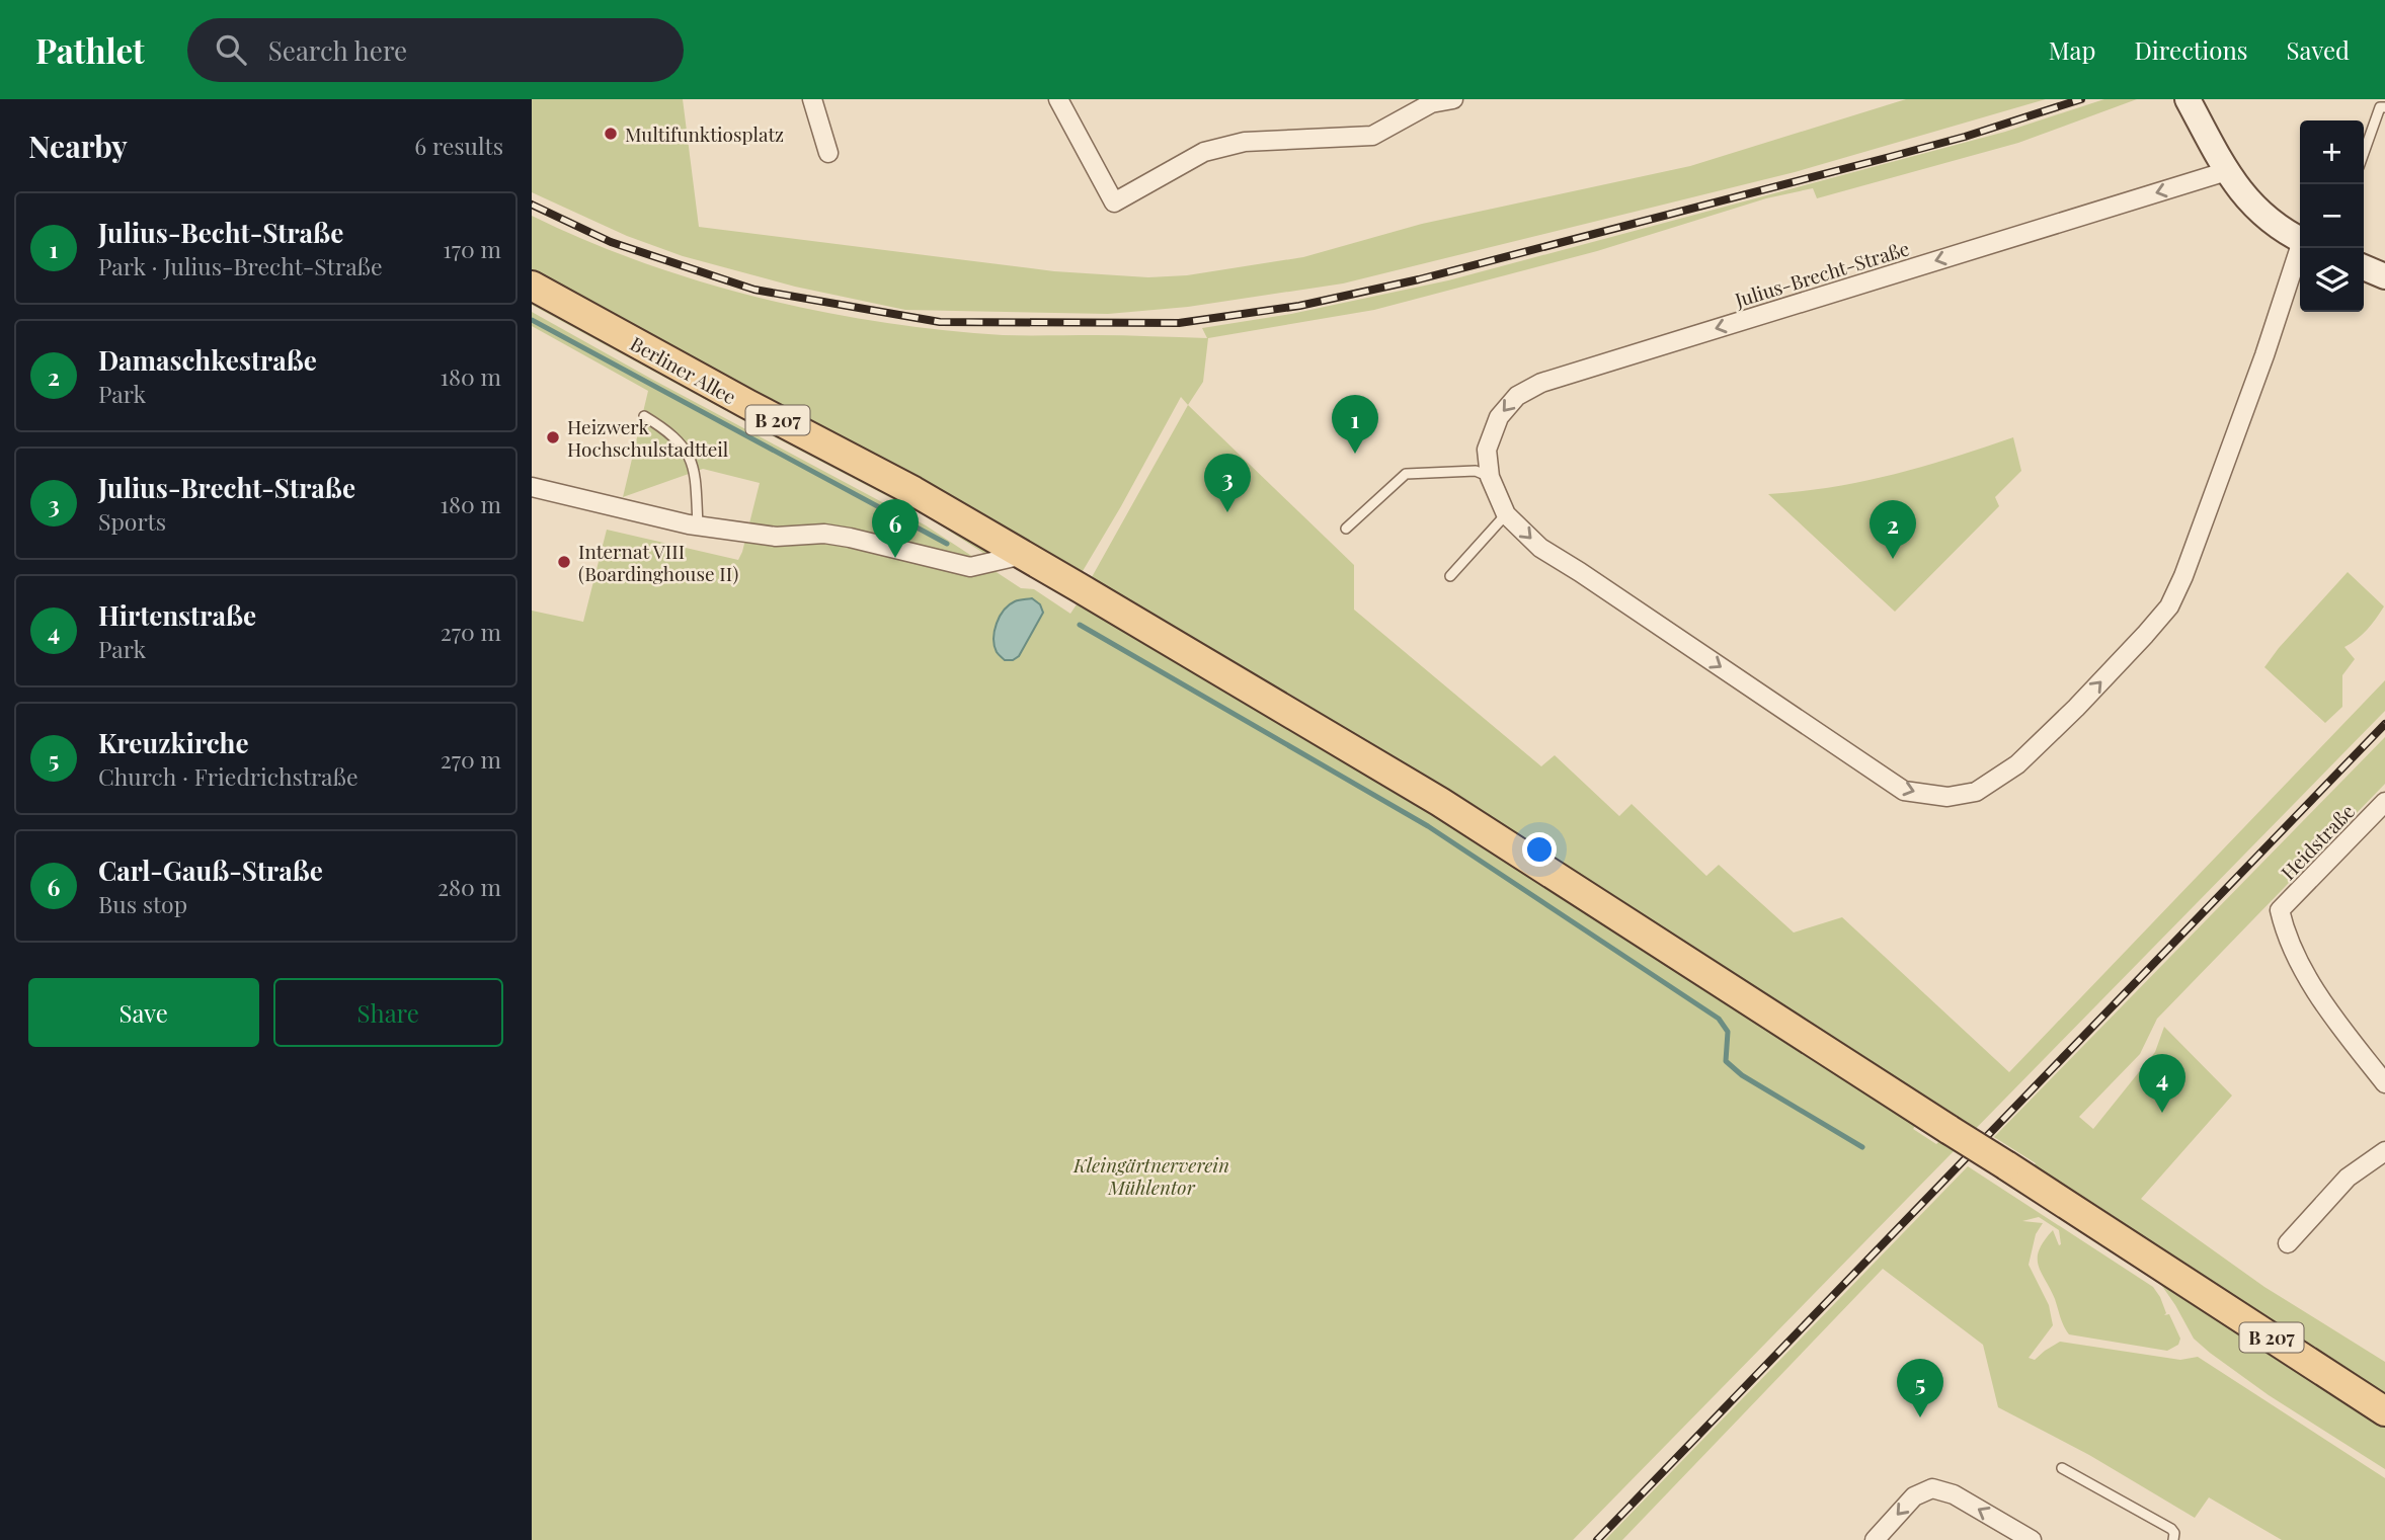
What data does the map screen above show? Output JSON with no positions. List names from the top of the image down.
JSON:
{
  "streets": {
    "main road": ["Berliner Allee", "B 207"],
    "street": ["Julius-Brecht-Straße", "Heidstraße"]
  },
  "crossings": [
    ["Berliner Allee", "B 207"]
  ],
  "one_way": ["Julius-Brecht-Straße"],
  "parks": ["Kleingärtnerverein Mühlentor"],
  "places": ["Multifunktiosplatz", "Heizwerk Hochschulstadtteil", "Internat VIII (Boardinghouse II)"],
  "page": {
    "header": "Pathlet",
    "search": "Search here",
    "nav": ["Map", "Directions", "Saved"],
    "heading": ["Nearby", "6 results"],
    "map_buttons": ["+", "−"],
    "list": [
      {
        "mark": "1",
        "name": "Julius-Becht-Straße",
        "note": "Park · Julius-Brecht-Straße",
        "value": "170 m"
      },
      {
        "mark": "2",
        "name": "Damaschkestraße",
        "note": "Park",
        "value": "180 m"
      },
      {
        "mark": "3",
        "name": "Julius-Brecht-Straße",
        "note": "Sports",
        "value": "180 m"
      },
      {
        "mark": "4",
        "name": "Hirtenstraße",
        "note": "Park",
        "value": "270 m"
      },
      {
        "mark": "5",
        "name": "Kreuzkirche",
        "note": "Church · Friedrichstraße",
        "value": "270 m"
      },
      {
        "mark": "6",
        "name": "Carl-Gauß-Straße",
        "note": "Bus stop",
        "value": "280 m"
      }
    ],
    "pins": [
      "1",
      "3",
      "6",
      "2",
      "4",
      "5"
    ],
    "buttons": ["Save", "Share"]
  }
}
